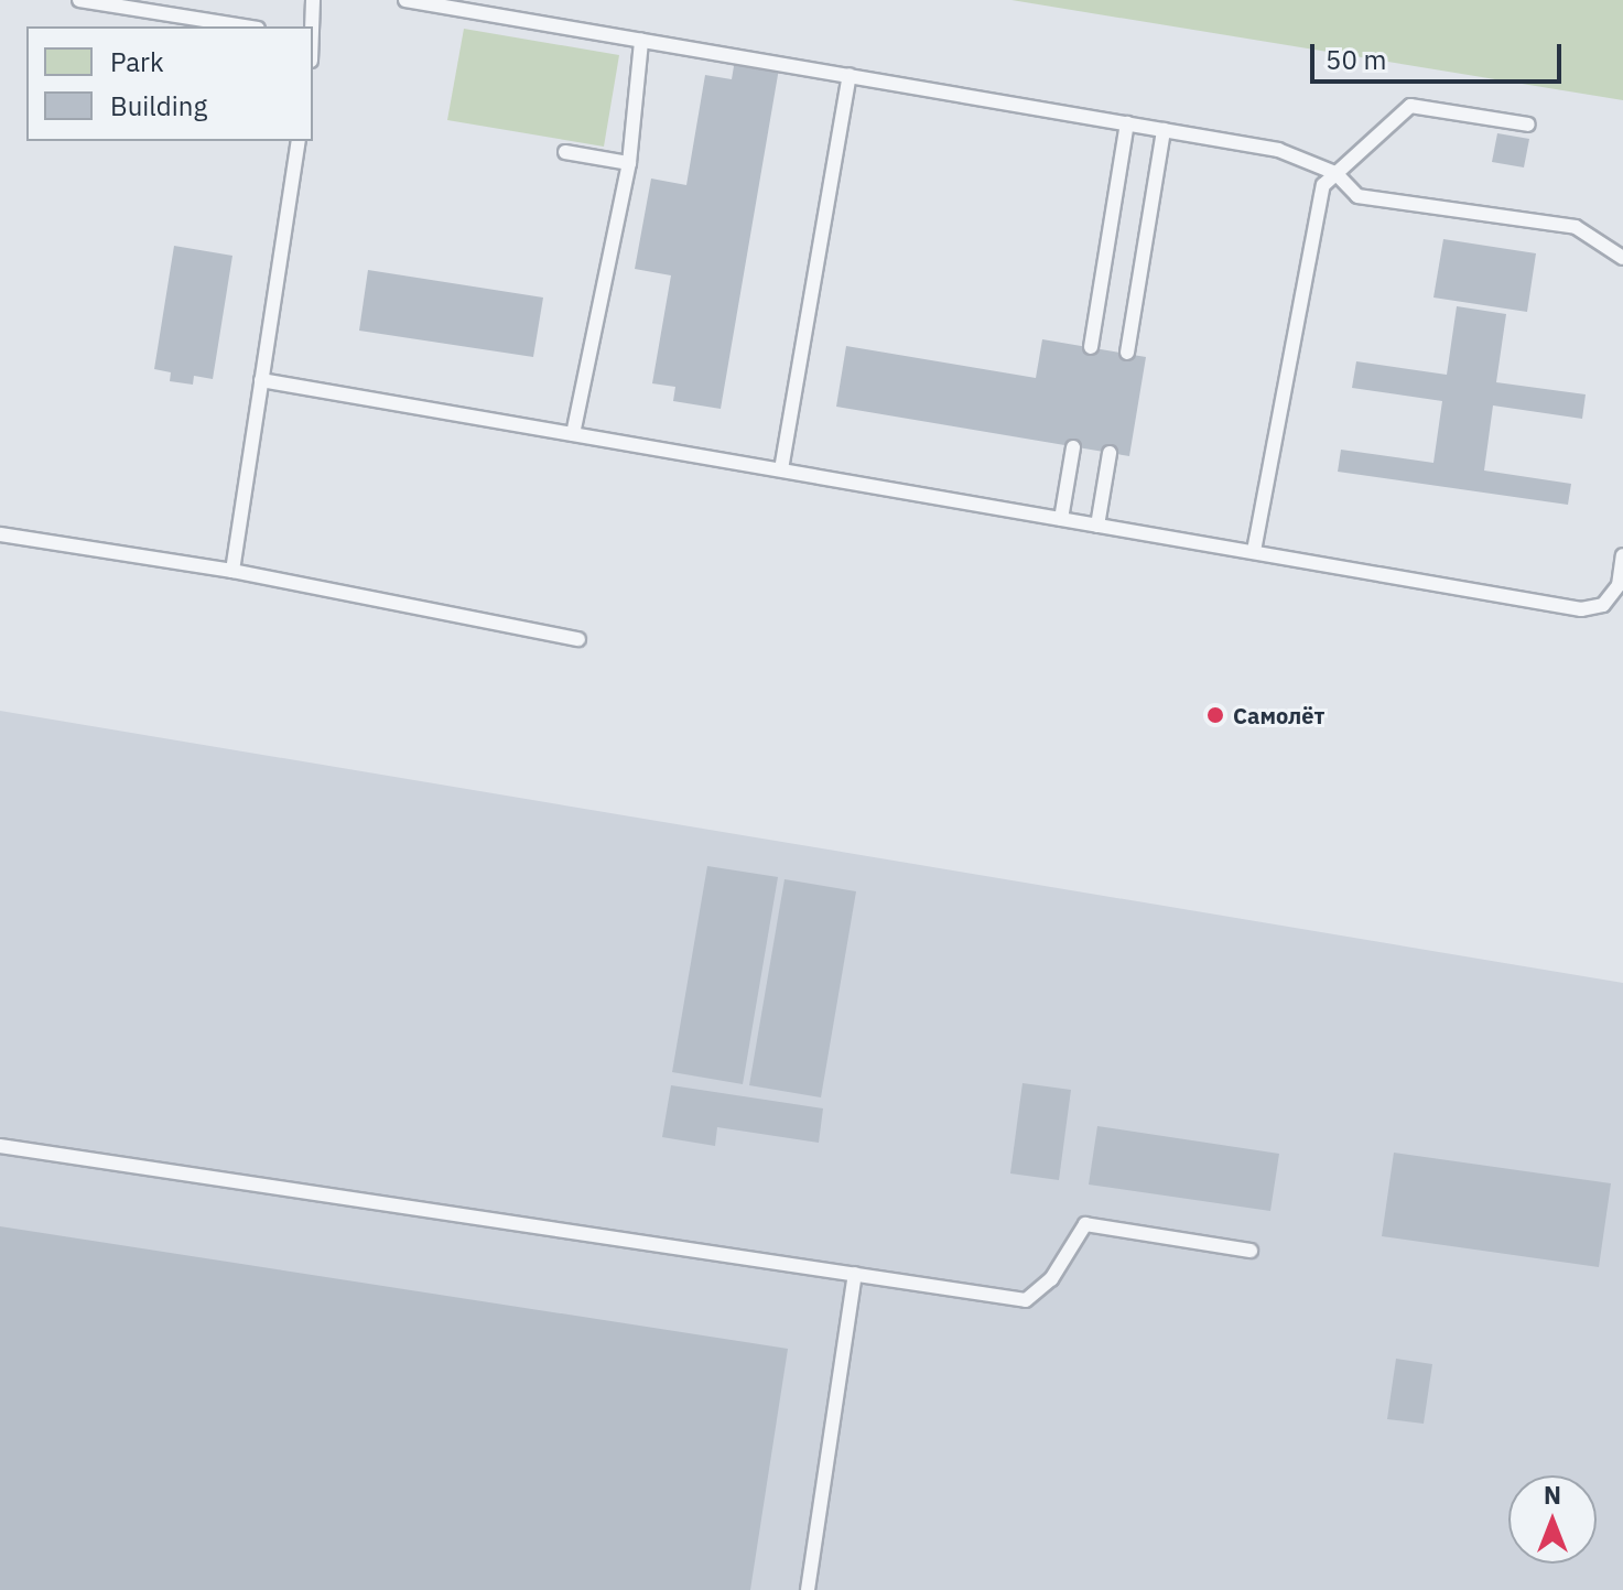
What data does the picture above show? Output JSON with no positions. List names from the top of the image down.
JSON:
{
  "places": ["Самолёт"],
  "legend": ["Park", "Building"],
  "scale_bar": "50 m",
  "north": "top"
}
